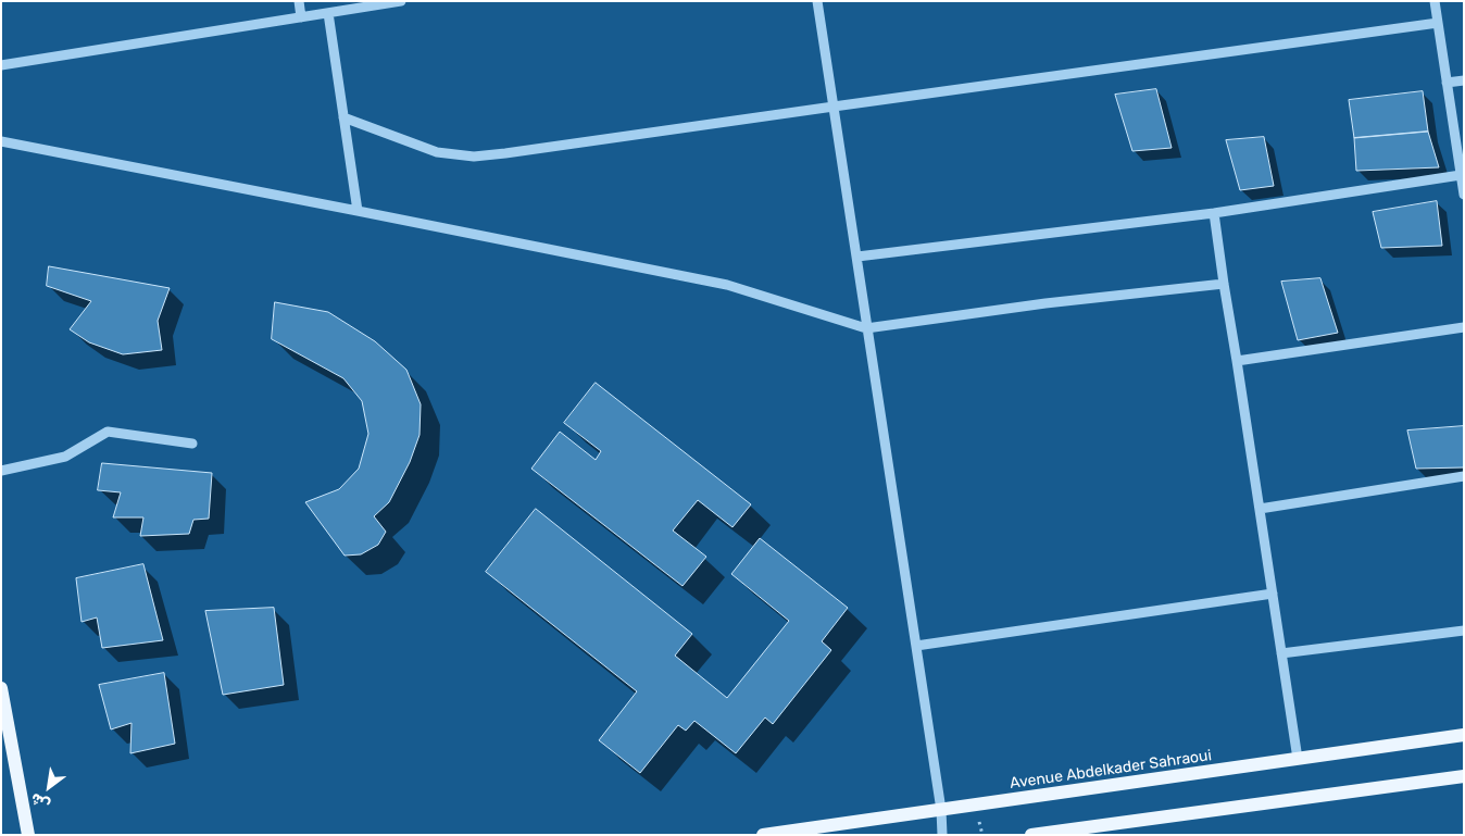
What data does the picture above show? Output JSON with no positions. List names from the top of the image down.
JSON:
{
  "streets": {
    "main road": ["Avenue Abdelkader Sahraoui"]
  },
  "north": "bottom left"
}
